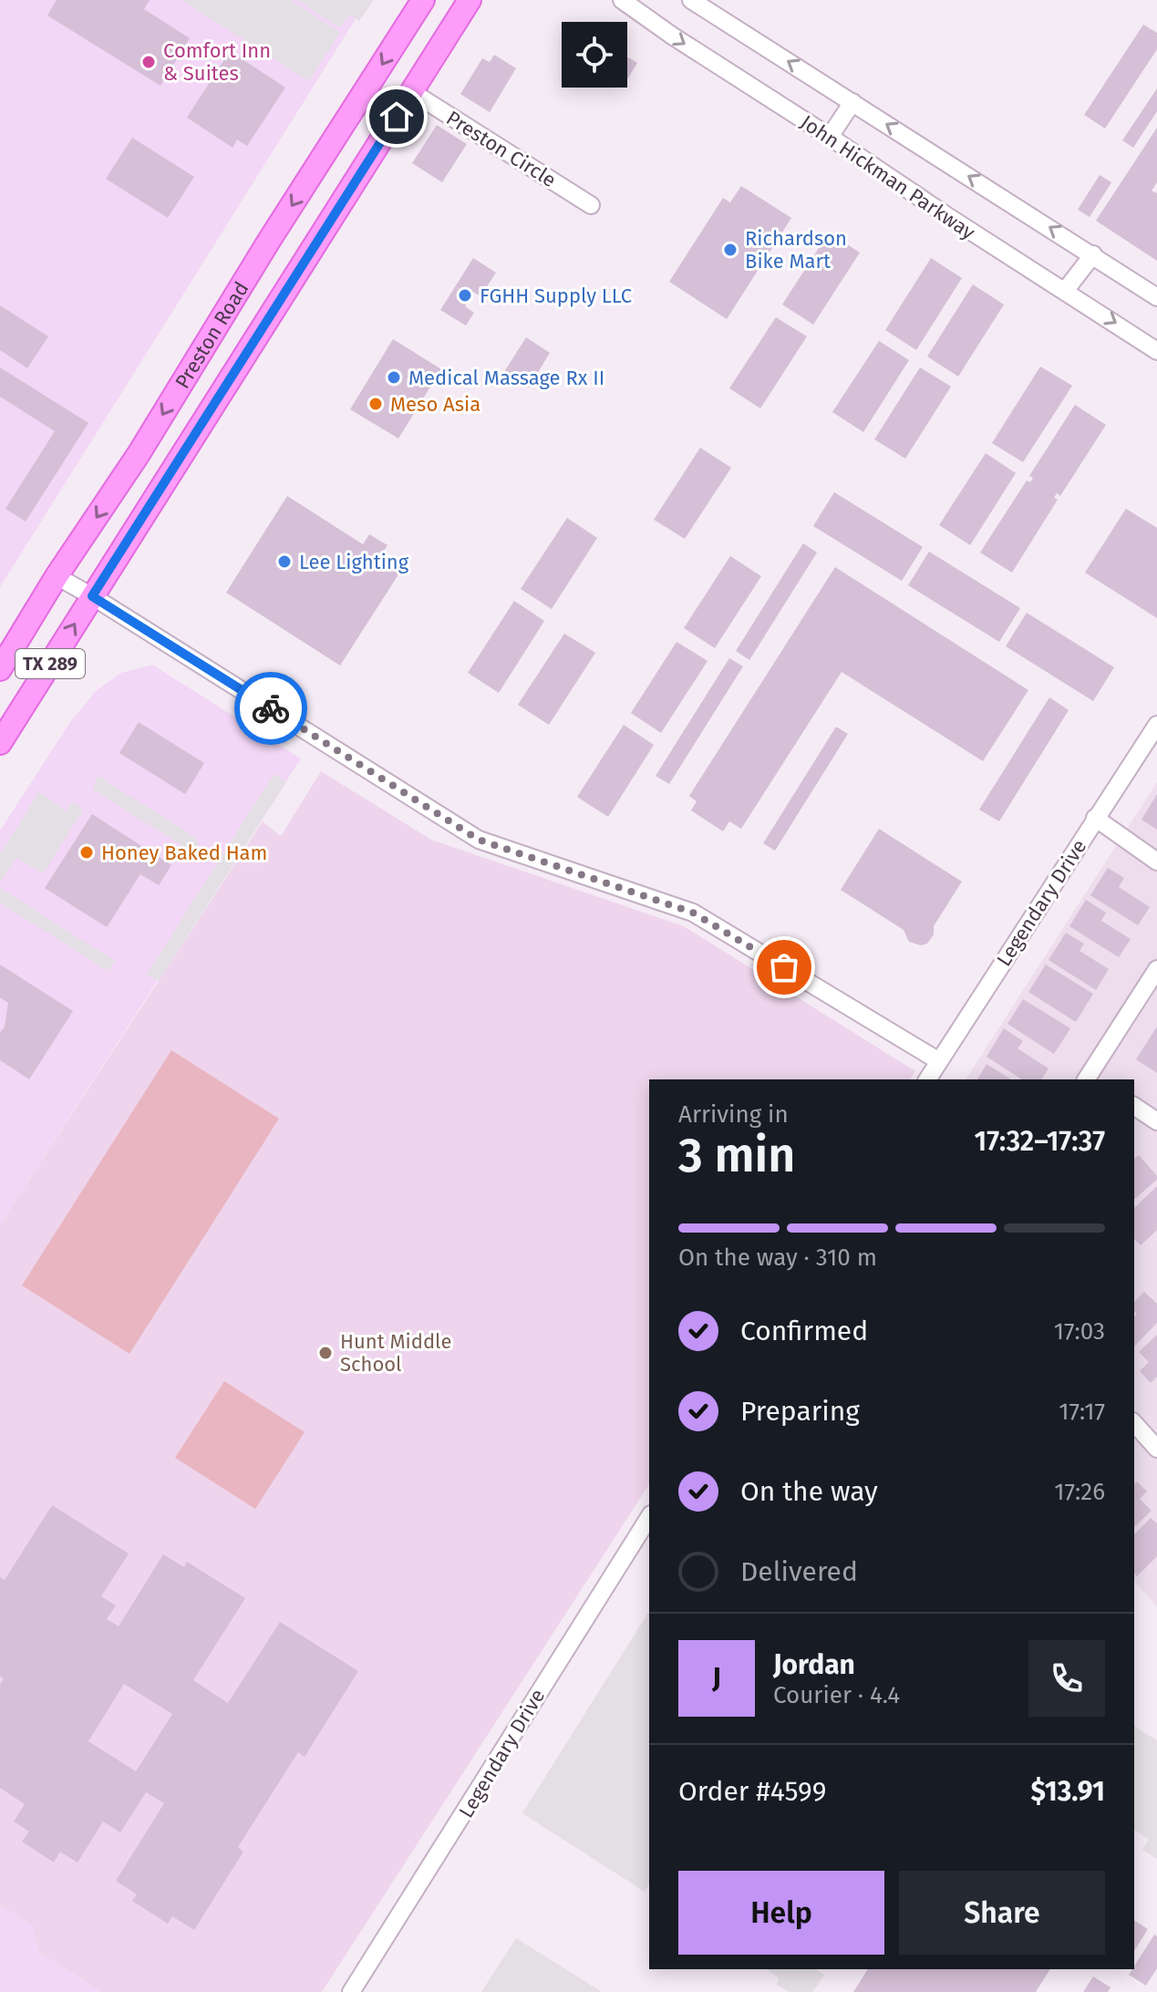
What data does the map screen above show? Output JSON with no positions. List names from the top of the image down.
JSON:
{
  "streets": {
    "main road": ["Preston Road", "TX 289"],
    "street": ["Preston Circle", "John Hickman Parkway", "Legendary Drive"]
  },
  "crossings": [
    ["Preston Circle", "Preston Road"]
  ],
  "places": [
    "Comfort Inn & Suites",
    "Richardson Bike Mart",
    "FGHH Supply LLC",
    "Medical Massage Rx II",
    "Meso Asia",
    "Lee Lighting",
    "Honey Baked Ham",
    "Hunt Middle School"
  ],
  "page": {
    "heading": ["3 min", "Arriving in", "17:32–17:37"],
    "panel": [
      "Jordan",
      "Courier · 4.4",
      "Order #4599",
      "$13.91"
    ],
    "bar": "On the way · 310 m",
    "list": [
      ["Confirmed", "17:03"],
      ["Preparing", "17:17"],
      ["On the way", "17:26"],
      "Delivered"
    ],
    "round": "J",
    "buttons": ["Help", "Share"]
  }
}
